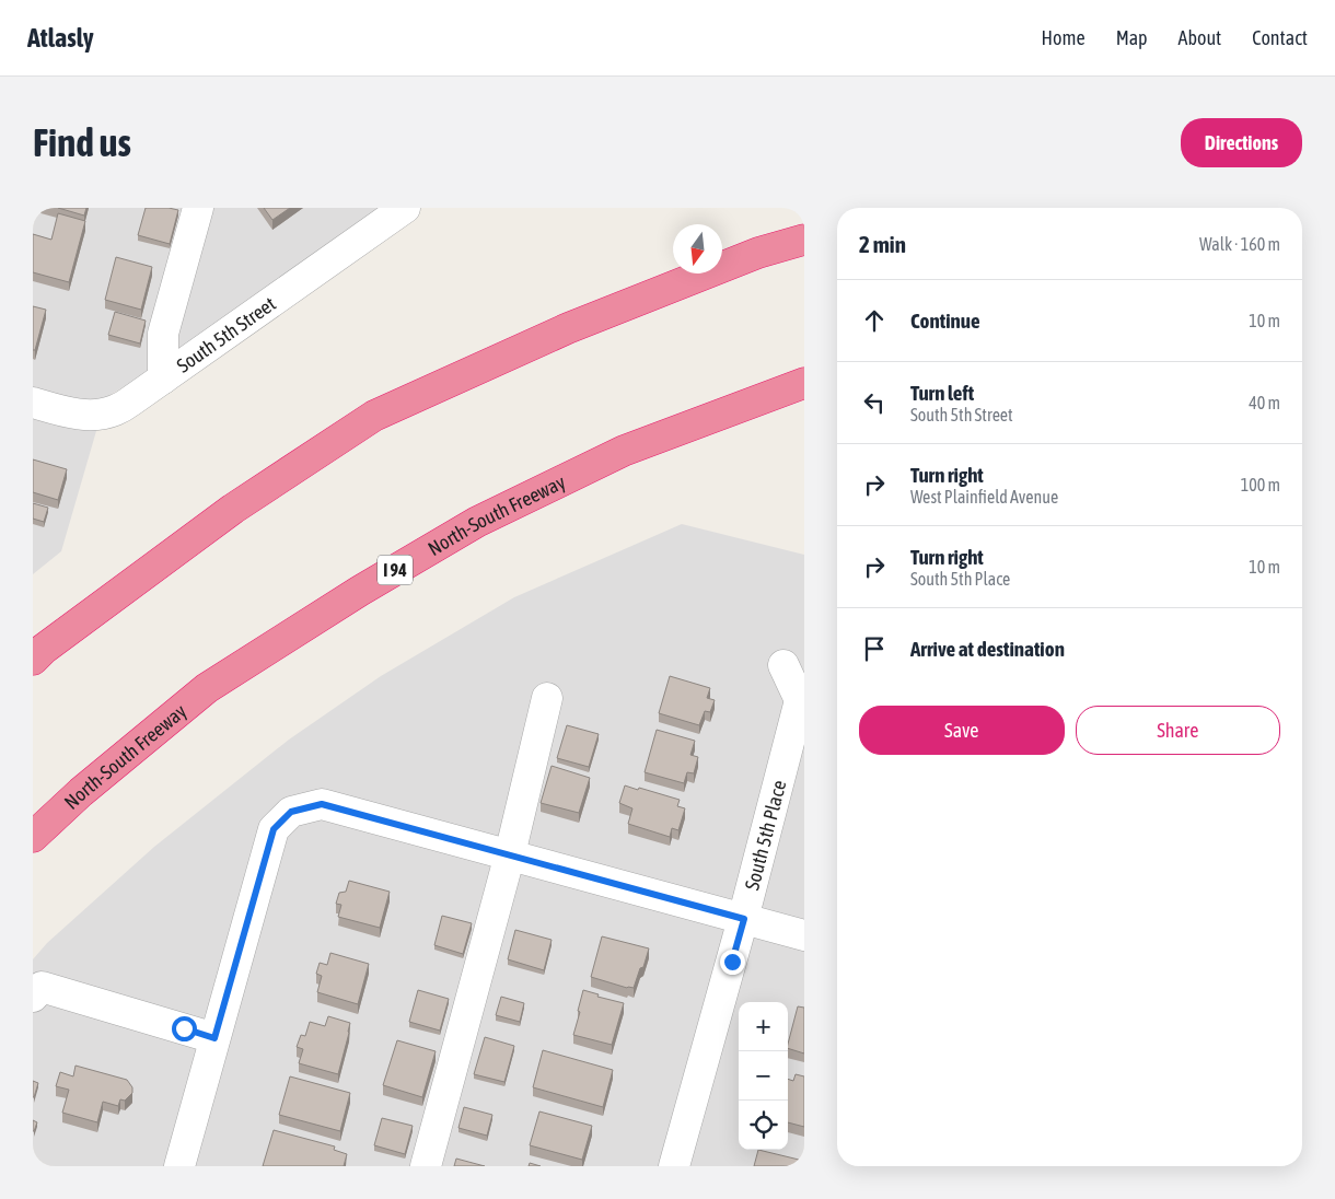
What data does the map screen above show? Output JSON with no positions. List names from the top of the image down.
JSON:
{
  "streets": {
    "highway": ["North-South Freeway", "I 94"],
    "street": ["South 5th Street", "South 5th Place"]
  },
  "north": "bottom",
  "page": {
    "header": "Atlasly",
    "nav": [
      "Home",
      "Map",
      "About",
      "Contact"
    ],
    "buttons": [
      "Directions",
      ["Save", "Share"]
    ],
    "title": "Find us",
    "heading": ["2 min", "Walk · 160 m"],
    "list": [
      ["Continue", "10 m"],
      ["Turn left", "South 5th Street", "40 m"],
      ["Turn right", "West Plainfield Avenue", "100 m"],
      ["Turn right", "South 5th Place", "10 m"],
      "Arrive at destination"
    ],
    "map_buttons": ["+", "−"]
  }
}
